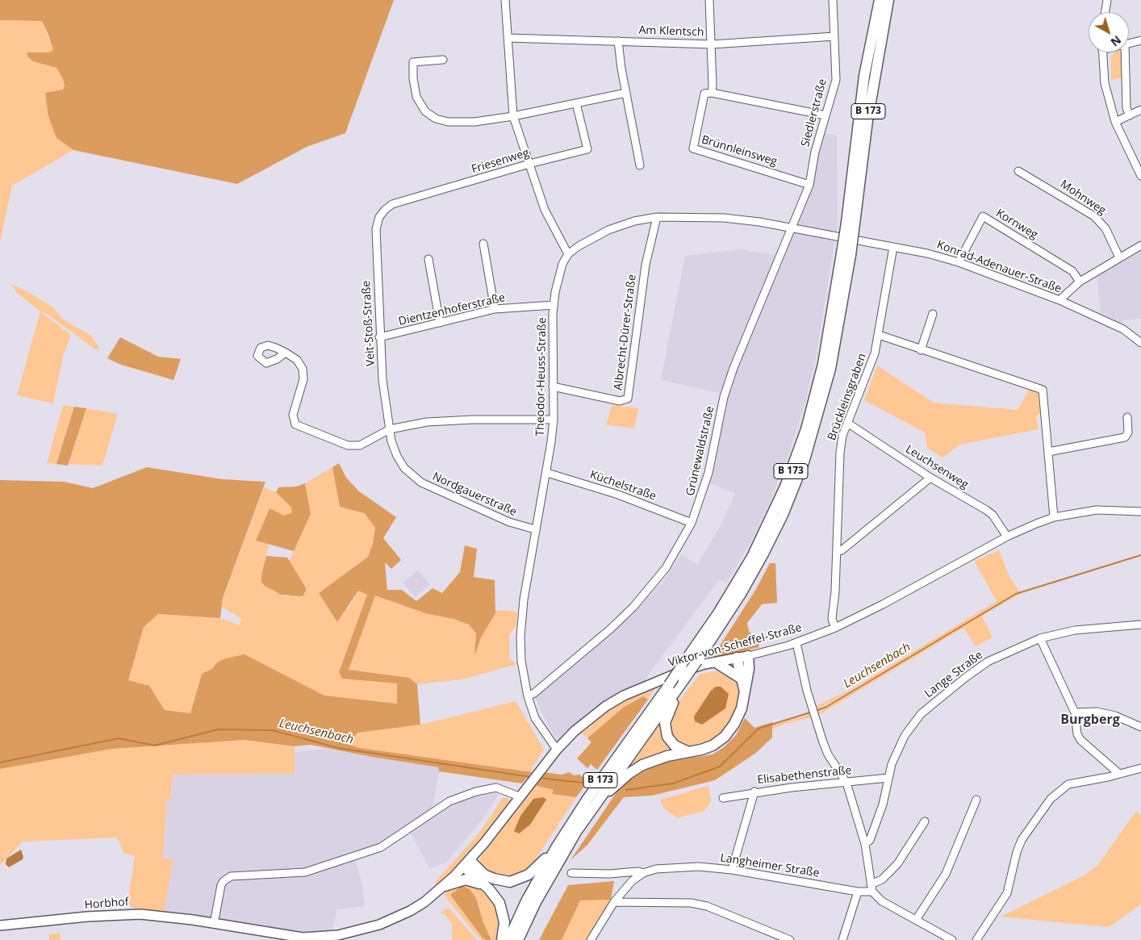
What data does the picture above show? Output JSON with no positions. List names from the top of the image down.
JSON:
{
  "streets": {
    "highway": ["B 173"],
    "main road": ["Viktor-von-Scheffel-Straße", "Horbhof"],
    "street": [
      "Am Klentsch",
      "Siedlerstraße",
      "Brünnleinsweg",
      "Friesenweg",
      "Mohnweg",
      "Kornweg",
      "Konrad-Adenauer-Straße",
      "Dientzenhoferstraße",
      "Veit-Stoß-Straße",
      "Albrecht-Dürer-Straße",
      "Theodor-Heuss-Straße",
      "Brückleinsgraben",
      "Grünewaldstraße",
      "Leuchsenweg",
      "Küchelstraße",
      "Nordgauerstraße",
      "Lange Straße",
      "Elisabethenstraße",
      "Langheimer Straße"
    ]
  },
  "crossings": [
    ["Am Klentsch", "Siedlerstraße"],
    ["Siedlerstraße", "Brünnleinsweg"],
    ["Siedlerstraße", "Konrad-Adenauer-Straße"],
    ["Siedlerstraße", "Theodor-Heuss-Straße"],
    ["Siedlerstraße", "Grünewaldstraße"],
    ["Friesenweg", "Veit-Stoß-Straße"],
    ["Kornweg", "Konrad-Adenauer-Straße"],
    ["Konrad-Adenauer-Straße", "Theodor-Heuss-Straße"],
    ["Konrad-Adenauer-Straße", "Brückleinsgraben"],
    ["Konrad-Adenauer-Straße", "Grünewaldstraße"],
    ["Dientzenhoferstraße", "Veit-Stoß-Straße"],
    ["Dientzenhoferstraße", "Theodor-Heuss-Straße"],
    ["Veit-Stoß-Straße", "Nordgauerstraße"],
    ["Albrecht-Dürer-Straße", "Theodor-Heuss-Straße"],
    ["Theodor-Heuss-Straße", "Grünewaldstraße"],
    ["Theodor-Heuss-Straße", "Küchelstraße"],
    ["Theodor-Heuss-Straße", "Nordgauerstraße"],
    ["Theodor-Heuss-Straße", "Viktor-von-Scheffel-Straße"],
    ["Brückleinsgraben", "Leuchsenweg"],
    ["Brückleinsgraben", "Viktor-von-Scheffel-Straße"],
    ["Grünewaldstraße", "Küchelstraße"],
    ["Leuchsenweg", "Viktor-von-Scheffel-Straße"],
    ["Viktor-von-Scheffel-Straße", "Horbhof"],
    ["Lange Straße", "Elisabethenstraße"]
  ],
  "districts": ["Burgberg"],
  "water": ["Leuchsenbach"],
  "north": "bottom right"
}
